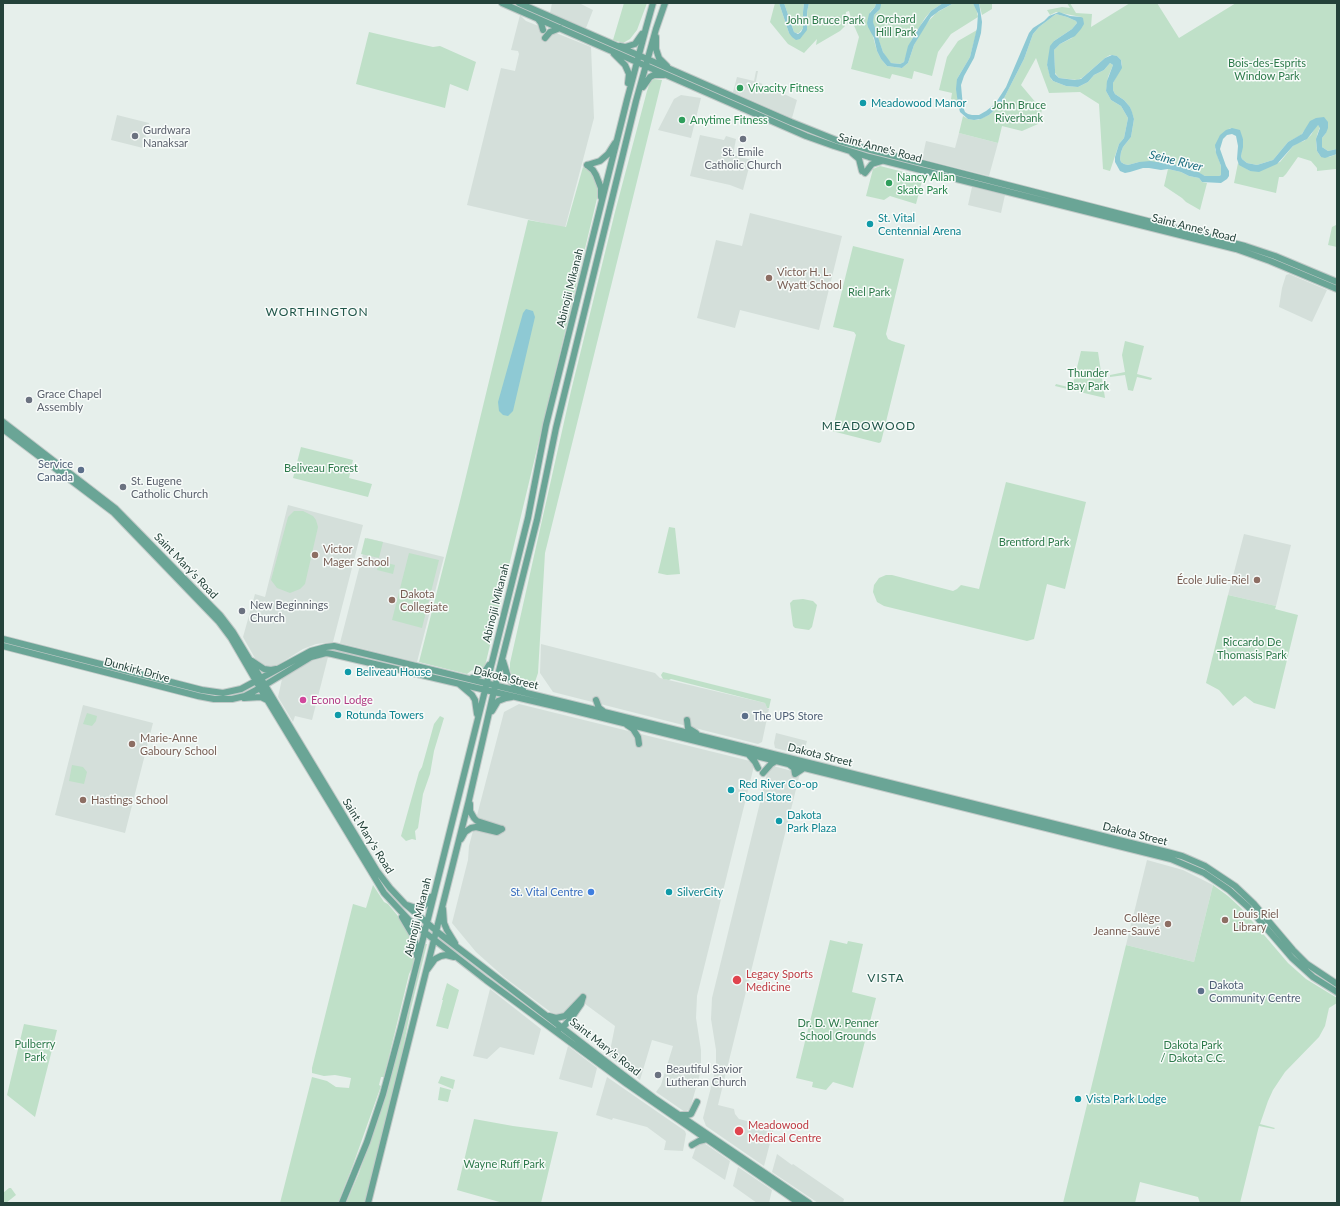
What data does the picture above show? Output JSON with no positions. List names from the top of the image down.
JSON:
{
  "streets": {
    "main road": [
      "Saint Anne's Road",
      "Abinojii Mikanah",
      "Saint Mary’s Road",
      "Dunkirk Drive",
      "Dakota Street"
    ]
  },
  "crossings": [
    ["Saint Anne's Road", "Abinojii Mikanah"],
    ["Abinojii Mikanah", "Saint Mary’s Road"],
    ["Abinojii Mikanah", "Dakota Street"],
    ["Saint Mary’s Road", "Dunkirk Drive"],
    ["Saint Mary’s Road", "Dakota Street"],
    ["Dunkirk Drive", "Dakota Street"]
  ],
  "districts": ["WORTHINGTON", "MEADOWOOD", "VISTA"],
  "water": ["Seine River"],
  "parks": [
    "Orchard Hill Park",
    "John Bruce Park",
    "Bois-des-Esprits Window Park",
    "John Bruce Riverbank",
    "Riel Park",
    "Thunder Bay Park",
    "Beliveau Forest",
    "Brentford Park",
    "Riccardo De Thomasis Park",
    "Dr. D. W. Penner School Grounds",
    "Pulberry Park",
    "Dakota Park / Dakota C.C.",
    "Wayne Ruff Park"
  ],
  "places": [
    "Vivacity Fitness",
    "Meadowood Manor",
    "Anytime Fitness",
    "Gurdwara Nanaksar",
    "St. Emile Catholic Church",
    "Nancy Allan Skate Park",
    "St. Vital Centennial Arena",
    "Victor H. L. Wyatt School",
    "Grace Chapel Assembly",
    "Service Canada",
    "St. Eugene Catholic Church",
    "Victor Mager School",
    "École Julie-Riel",
    "Dakota Collegiate",
    "New Beginnings Church",
    "Beliveau House",
    "Econo Lodge",
    "Rotunda Towers",
    "The UPS Store",
    "Marie-Anne Gaboury School",
    "Red River Co-op Food Store",
    "Hastings School",
    "Dakota Park Plaza",
    "St. Vital Centre",
    "SilverCity",
    "Louis Riel Library",
    "Collège Jeanne-Sauvé",
    "Legacy Sports Medicine",
    "Dakota Community Centre",
    "Beautiful Savior Lutheran Church",
    "Vista Park Lodge",
    "Meadowood Medical Centre"
  ]
}
